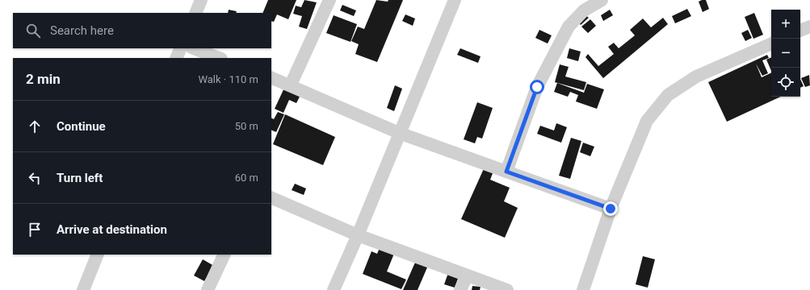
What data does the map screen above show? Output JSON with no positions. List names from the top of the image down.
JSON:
{
  "page": {
    "map_buttons": ["+", "−"],
    "search": "Search here",
    "heading": ["2 min", "Walk · 110 m"],
    "list": [
      ["Continue", "50 m"],
      ["Turn left", "60 m"],
      "Arrive at destination"
    ]
  }
}
